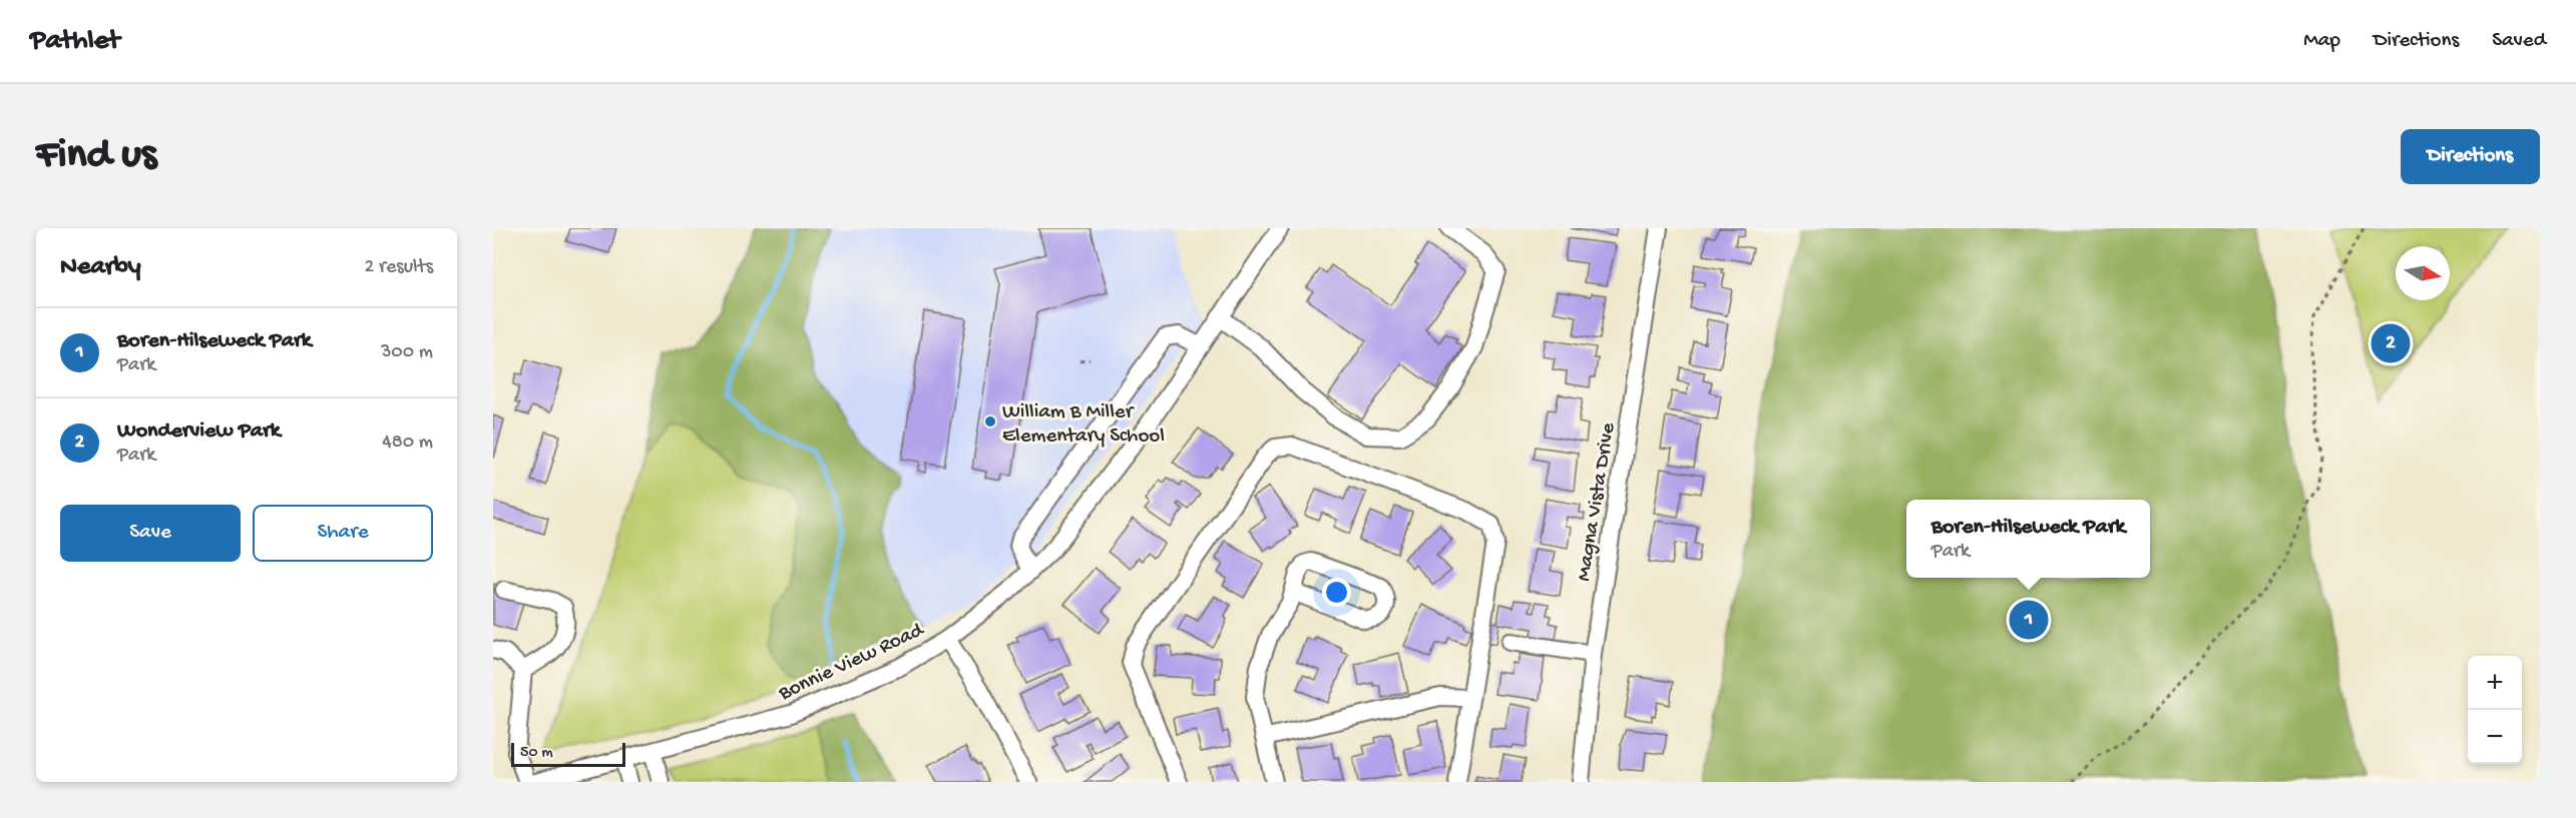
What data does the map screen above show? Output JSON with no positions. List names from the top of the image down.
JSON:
{
  "streets": {
    "street": ["Magna Vista Drive", "Bonnie View Road"]
  },
  "places": ["William B Miller Elementary School"],
  "scale_bar": "50 m",
  "north": "right",
  "page": {
    "header": "Pathlet",
    "nav": ["Map", "Directions", "Saved"],
    "buttons": [
      "Directions",
      ["Save", "Share"]
    ],
    "title": "Find us",
    "heading": ["Nearby", "2 results"],
    "list": [
      {
        "mark": "1",
        "name": "Boren-Hilseweck Park",
        "note": "Park",
        "value": "300 m"
      },
      {
        "mark": "2",
        "name": "Wonderview Park",
        "note": "Park",
        "value": "480 m"
      }
    ],
    "pins": ["2", "1"],
    "popup": ["Boren-Hilseweck Park", "Park"],
    "map_buttons": ["+", "−"],
    "scale": "50 m"
  }
}
